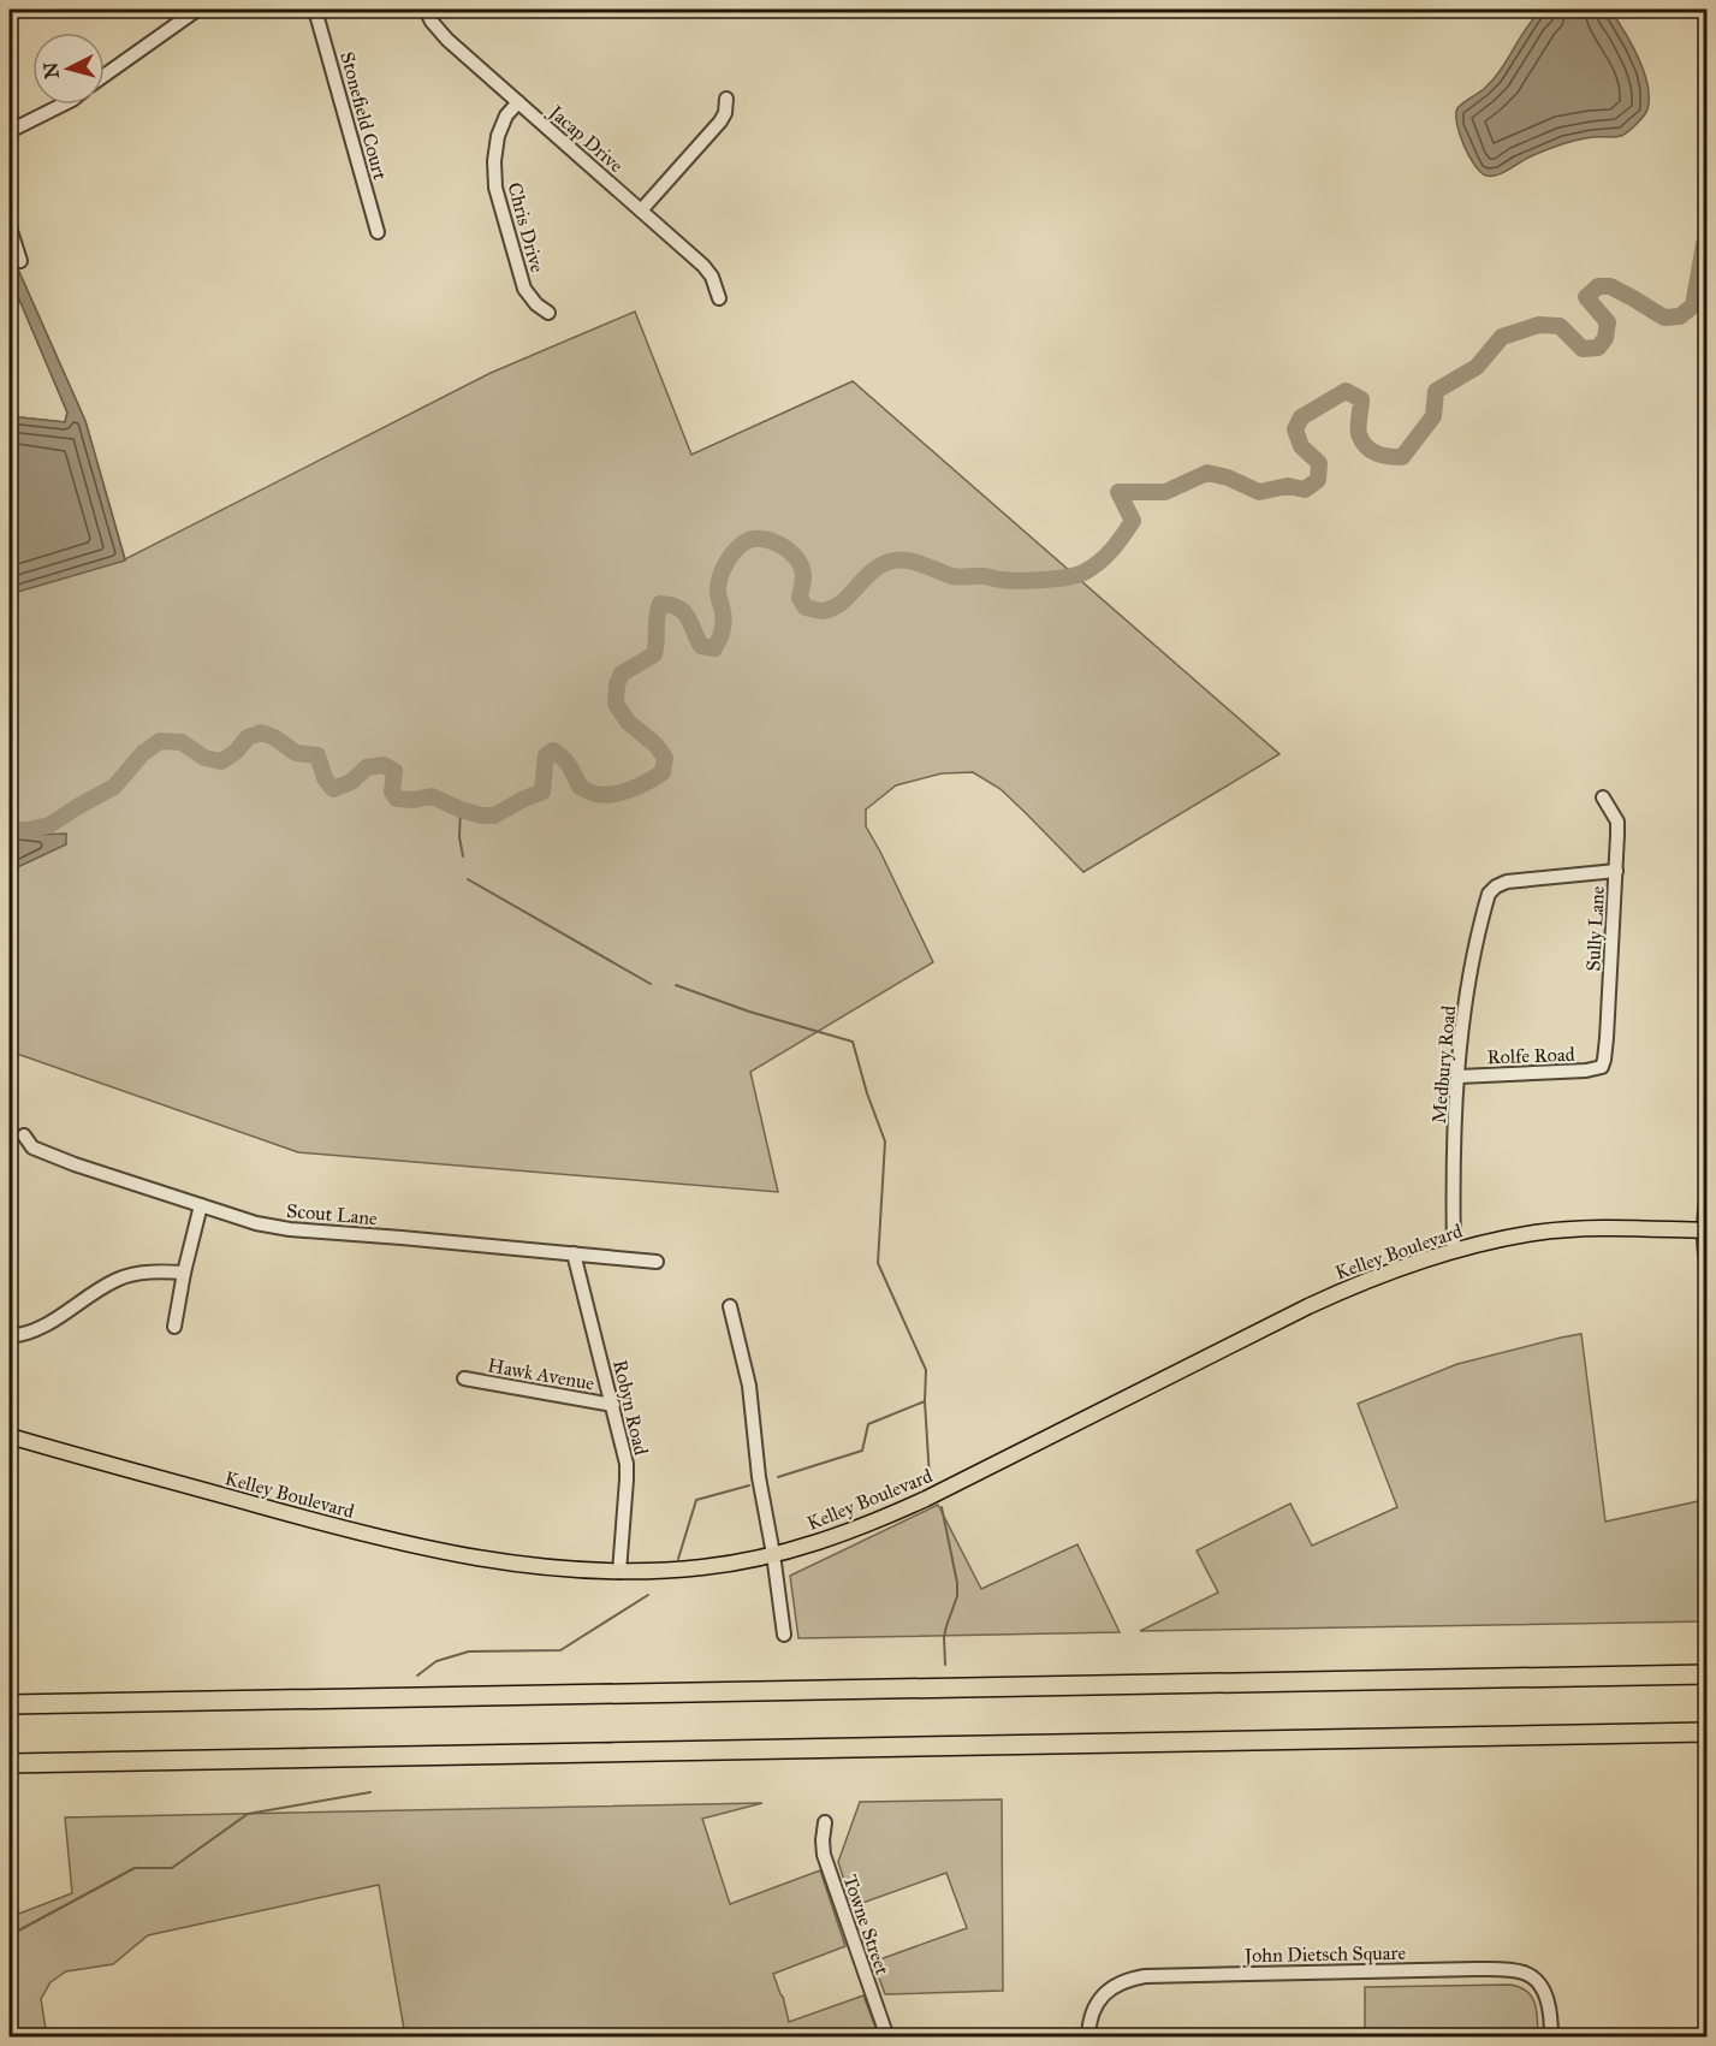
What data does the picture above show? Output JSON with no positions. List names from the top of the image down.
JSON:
{
  "streets": {
    "main road": ["Kelley Boulevard"],
    "street": [
      "Stonefield Court",
      "Jacap Drive",
      "Chris Drive",
      "Sully Lane",
      "Rolfe Road",
      "Medbury Road",
      "Scout Lane",
      "Hawk Avenue",
      "Robyn Road",
      "Towne Street",
      "John Dietsch Square"
    ]
  },
  "crossings": [
    ["Jacap Drive", "Chris Drive"],
    ["Sully Lane", "Rolfe Road"],
    ["Sully Lane", "Medbury Road"],
    ["Rolfe Road", "Medbury Road"],
    ["Medbury Road", "Kelley Boulevard"],
    ["Scout Lane", "Robyn Road"],
    ["Kelley Boulevard", "Robyn Road"],
    ["Hawk Avenue", "Robyn Road"]
  ],
  "north": "left"
}
